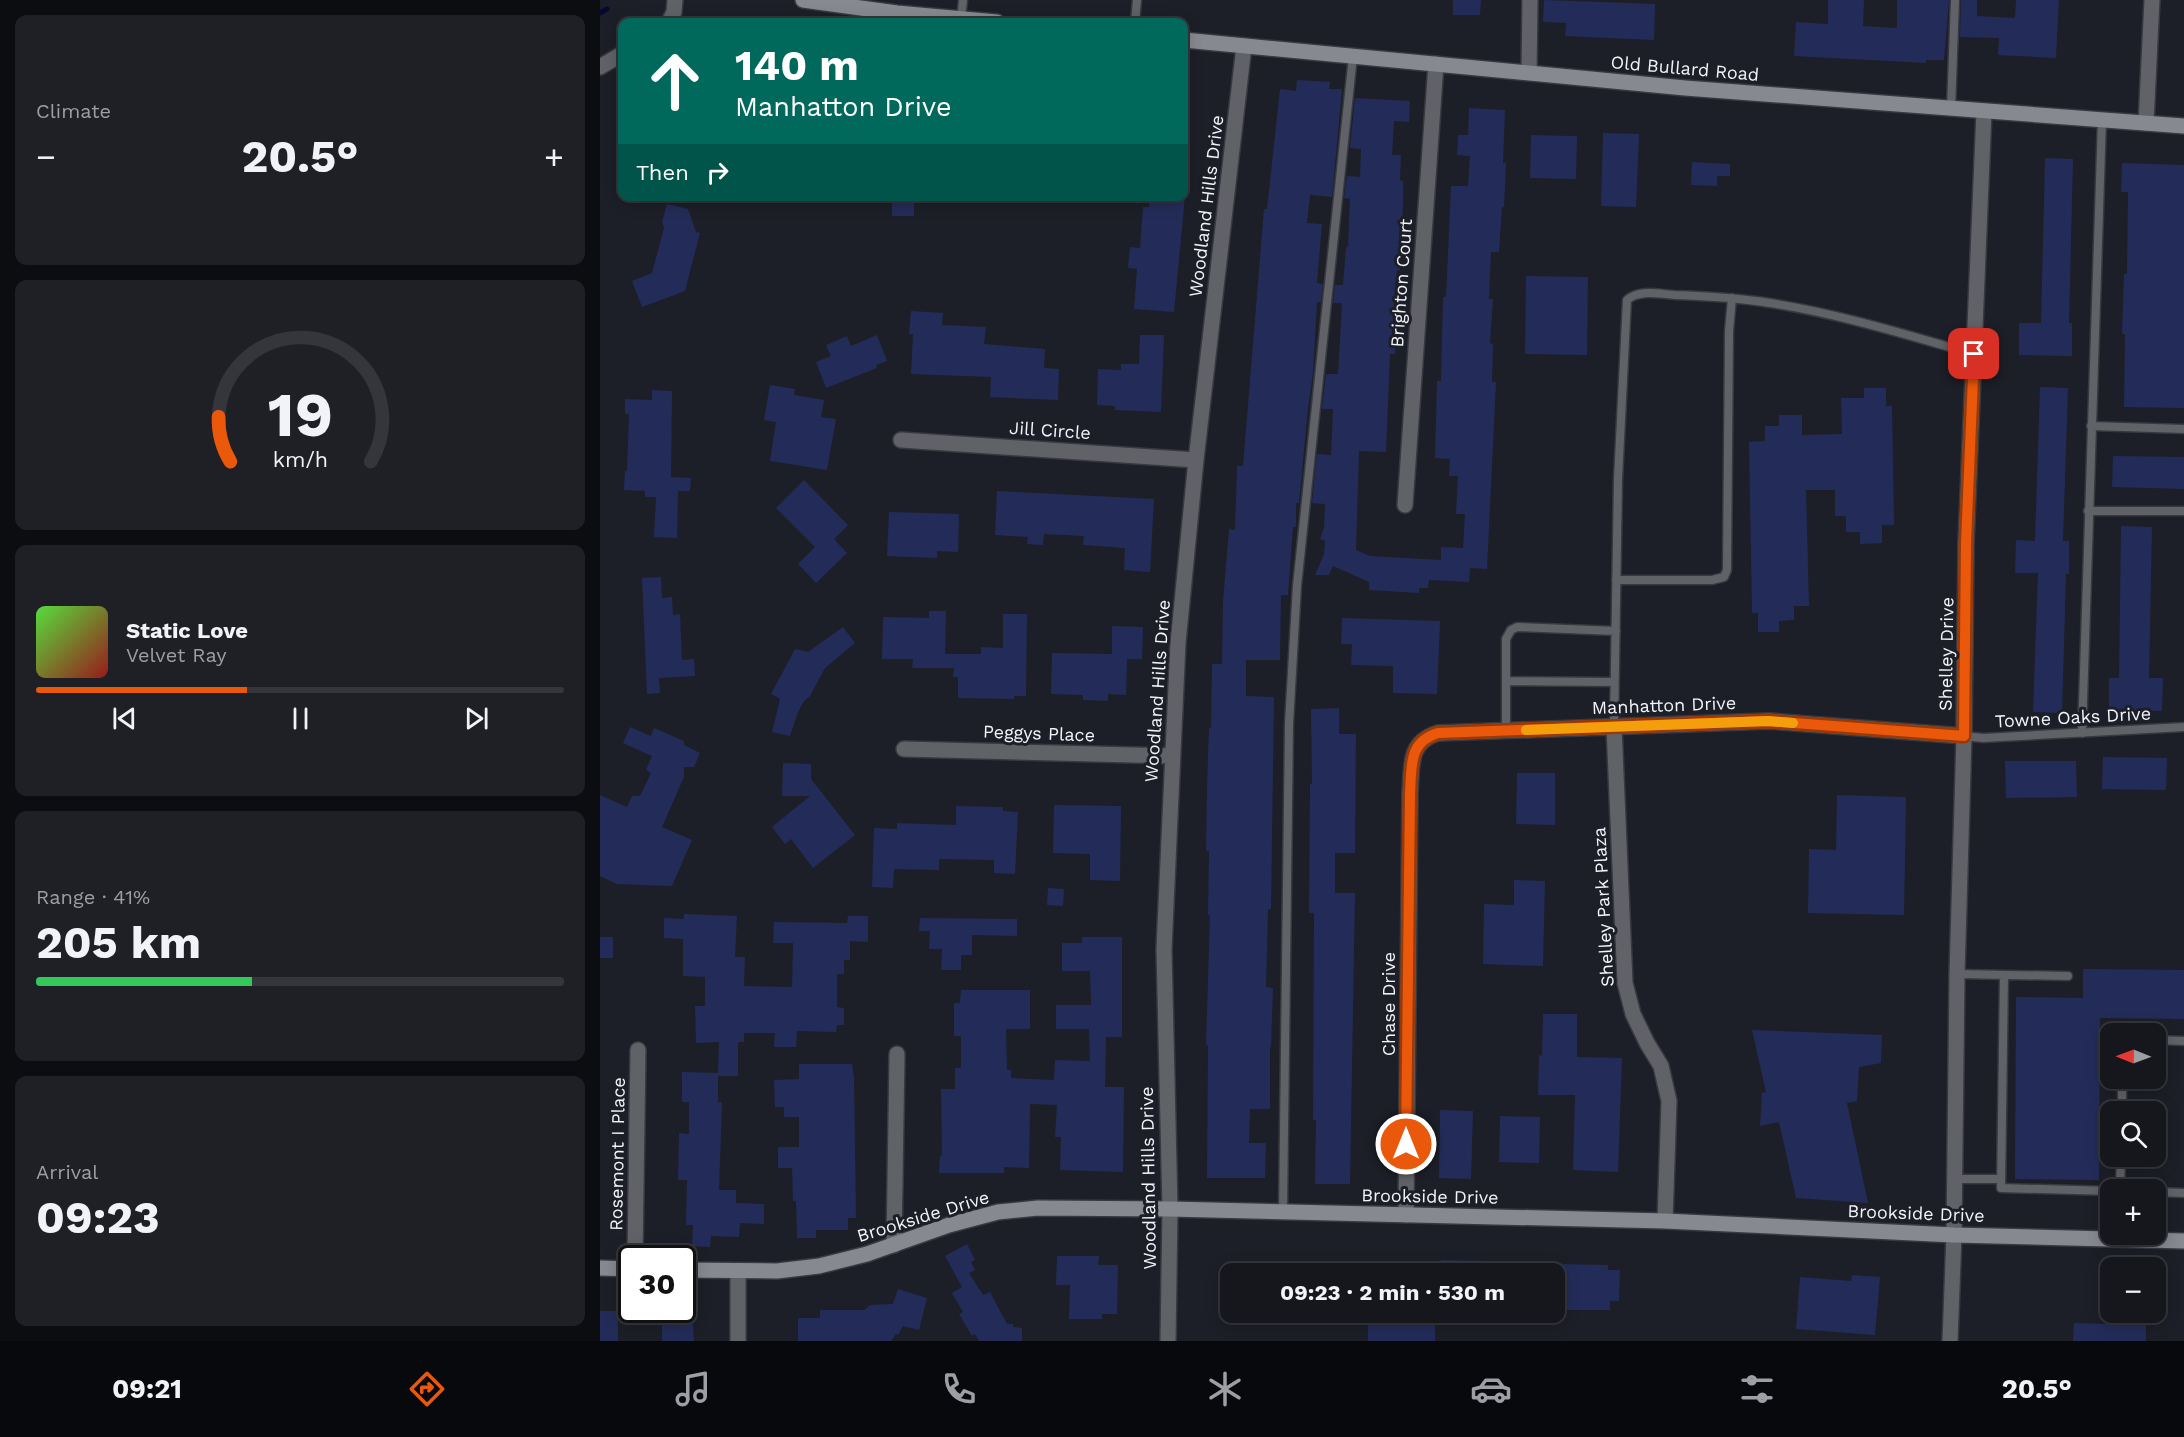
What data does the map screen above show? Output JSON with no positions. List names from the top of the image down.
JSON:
{
  "streets": {
    "street": [
      "Old Bullard Road",
      "Woodland Hills Drive",
      "Brighton Court",
      "Jill Circle",
      "Shelley Drive",
      "Manhatton Drive",
      "Peggys Place",
      "Shelley Park Plaza",
      "Chase Drive",
      "Rosemont I Place",
      "Brookside Drive"
    ],
    "lane": ["Towne Oaks Drive"]
  },
  "crossings": [
    ["Old Bullard Road", "Woodland Hills Drive"],
    ["Old Bullard Road", "Brighton Court"],
    ["Old Bullard Road", "Shelley Drive"],
    ["Woodland Hills Drive", "Jill Circle"],
    ["Woodland Hills Drive", "Peggys Place"],
    ["Woodland Hills Drive", "Brookside Drive"],
    ["Shelley Drive", "Manhatton Drive"],
    ["Shelley Drive", "Towne Oaks Drive"],
    ["Shelley Drive", "Brookside Drive"],
    ["Manhatton Drive", "Towne Oaks Drive"],
    ["Manhatton Drive", "Shelley Park Plaza"],
    ["Manhatton Drive", "Chase Drive"],
    ["Shelley Park Plaza", "Brookside Drive"],
    ["Chase Drive", "Brookside Drive"]
  ],
  "north": "left",
  "page": {
    "tile": [
      "Climate",
      ["Range · 41%", "205 km"],
      ["Arrival", "09:23"]
    ],
    "turn": ["140 m", "Manhatton Drive"],
    "heat": ["−", "20.5°", "+"],
    "then": "Then",
    "song": ["Static Love", "Velvet Ray"],
    "map_buttons": ["+", "−"],
    "limit": "30",
    "trip": "09:23 · 2 min · 530 m",
    "tabs": ["09:21", "20.5°"],
    "gauge": ["19", "km/h"]
  }
}
